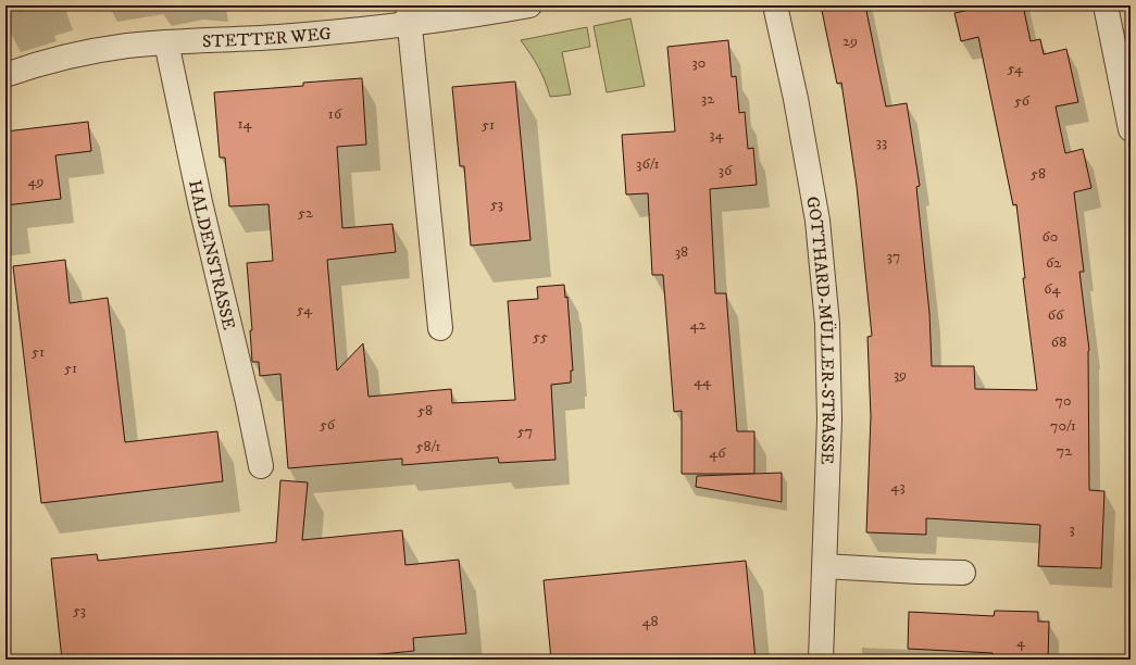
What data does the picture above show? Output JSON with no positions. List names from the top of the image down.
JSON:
{
  "streets": {
    "street": ["STETTER WEG", "HALDENSTRASSE", "GOTTHARD-MÜLLER-STRASSE"]
  },
  "crossings": [
    ["STETTER WEG", "HALDENSTRASSE"]
  ],
  "house_numbers": [
    "29",
    "30",
    "54",
    "32",
    "56",
    "16",
    "14",
    "51",
    "34",
    "33",
    "36/1",
    "36",
    "58",
    "49",
    "53",
    "52",
    "60",
    "38",
    "37",
    "62",
    "64",
    "54",
    "66",
    "42",
    "55",
    "68",
    "51",
    "51",
    "39",
    "44",
    "70",
    "58",
    "56",
    "70/1",
    "57",
    "58/1",
    "72",
    "46",
    "43",
    "3",
    "53",
    "48",
    "4"
  ]
}
